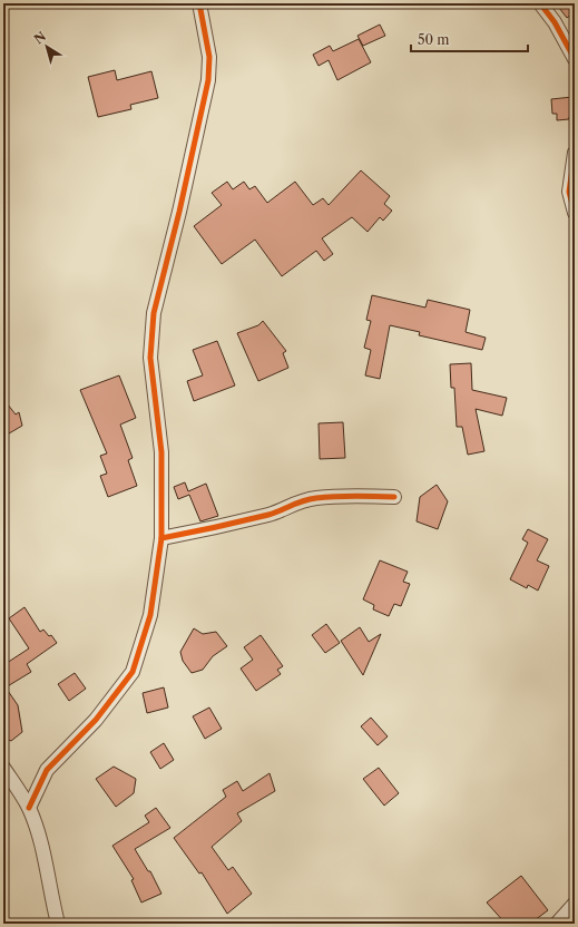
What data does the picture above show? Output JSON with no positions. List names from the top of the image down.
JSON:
{
  "scale_bar": "50 m",
  "north": "top left"
}
